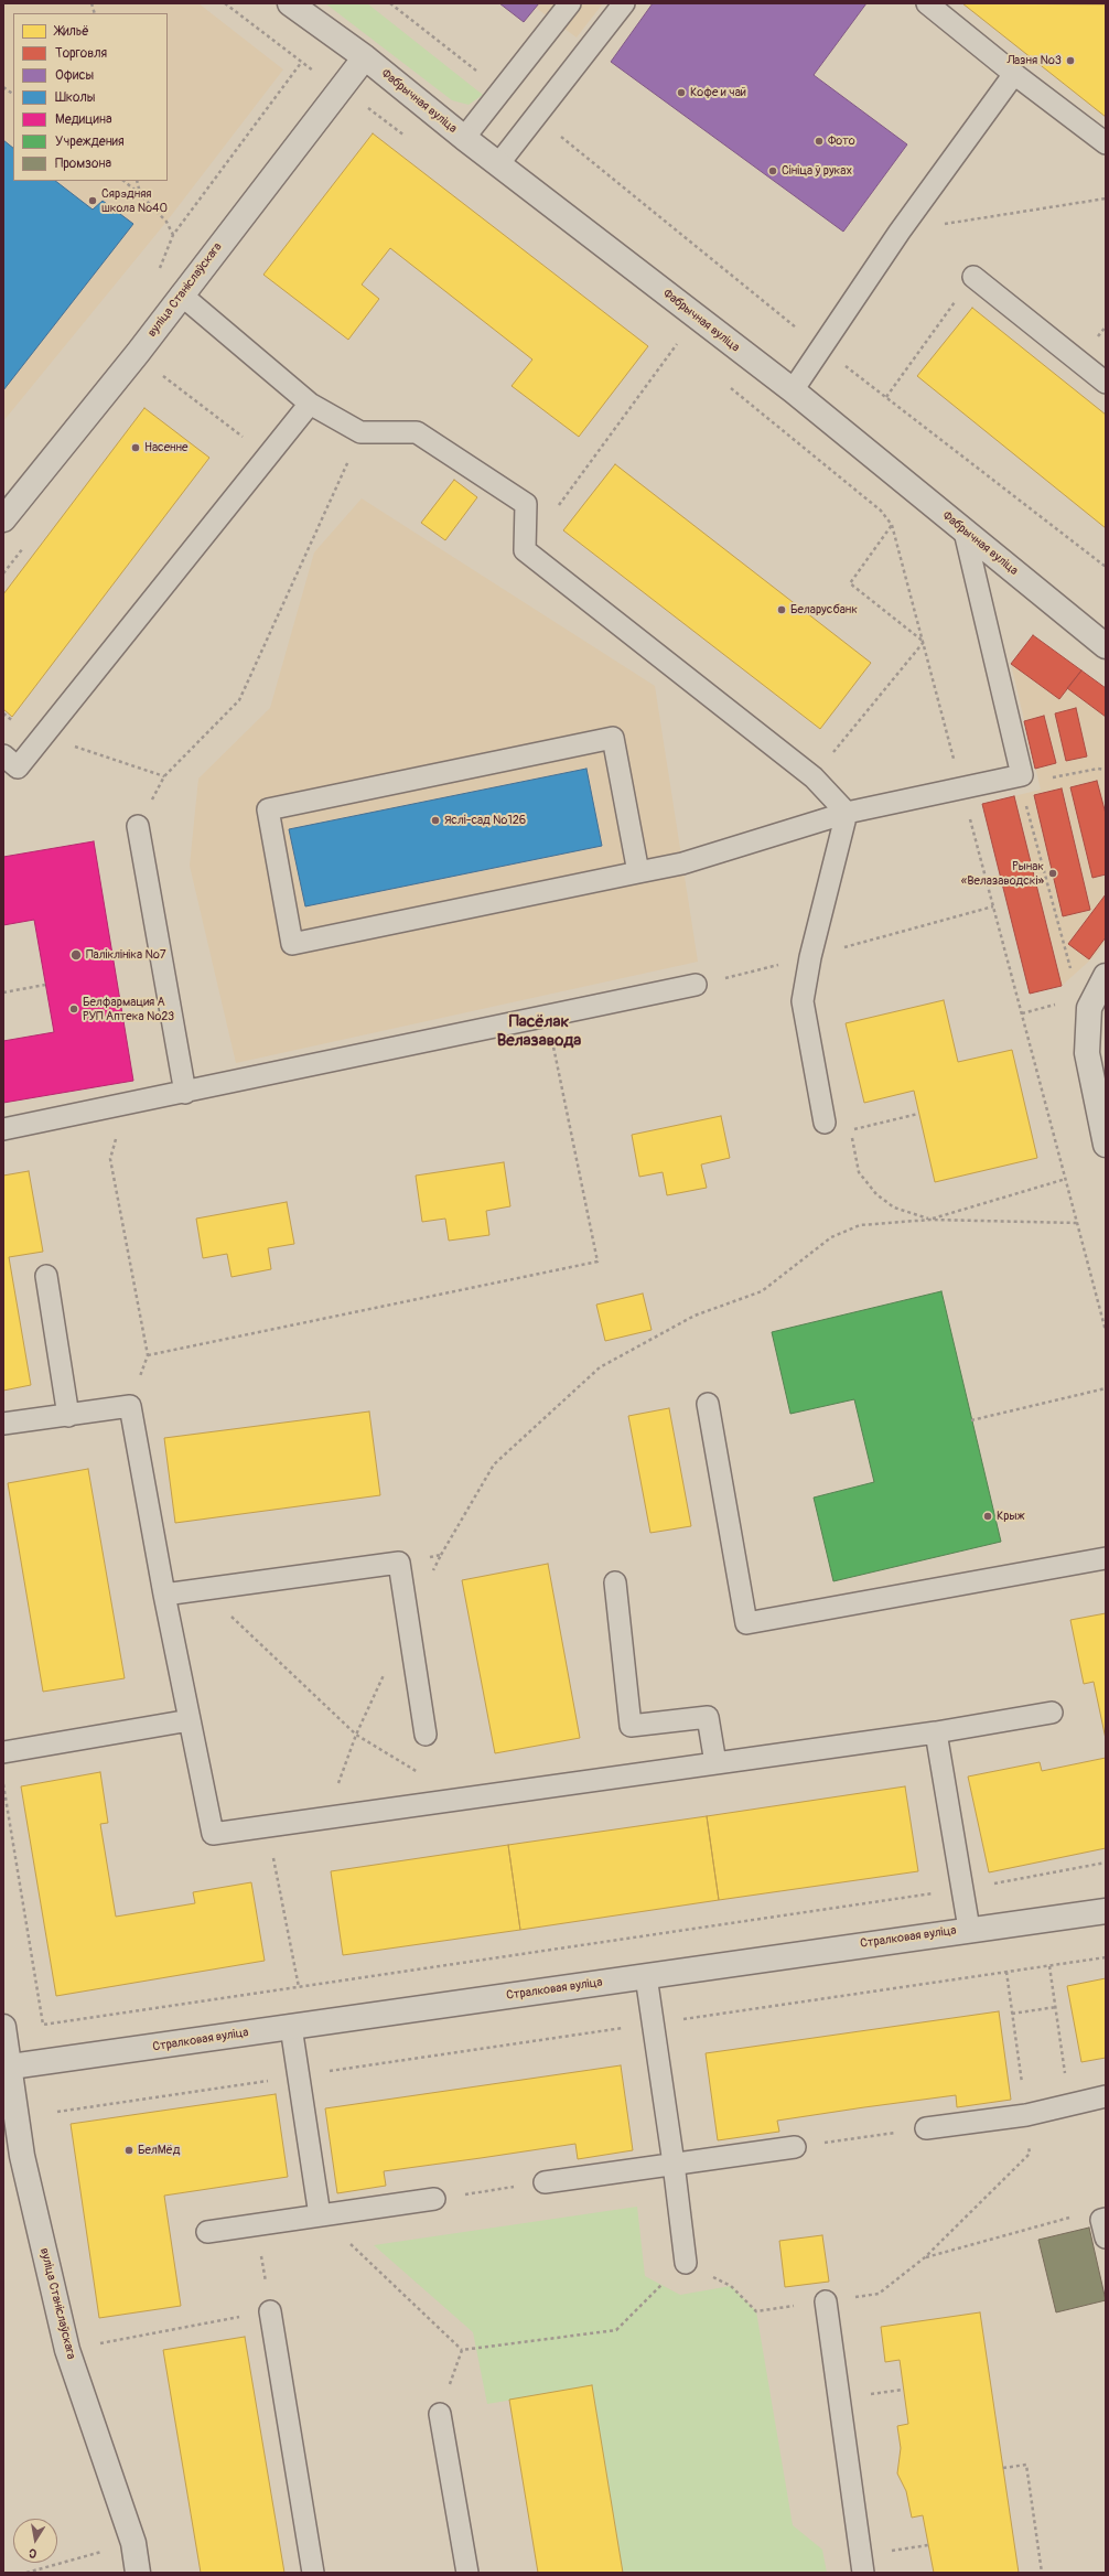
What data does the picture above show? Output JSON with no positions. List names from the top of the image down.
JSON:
{
  "streets": {
    "street": ["Фабрычная вуліца", "вуліца Станіслаўскага", "Стралковая вуліца"]
  },
  "crossings": [
    ["Фабрычная вуліца", "вуліца Станіслаўскага"],
    ["вуліца Станіслаўскага", "Стралковая вуліца"]
  ],
  "districts": ["Пасёлак Велазавода"],
  "places": [
    "Лазня №3",
    "Кофе и чай",
    "Фото",
    "Сініца ў руках",
    "Сярэдняя школа №40",
    "Насенне",
    "Беларусбанк",
    "Яслі-сад №126",
    "Рынак «Велазаводскі»",
    "Паліклініка №7",
    "Белфармация А РУП Аптека №23",
    "Крыж",
    "БелМёд"
  ],
  "legend": [
    "Жильё",
    "Торговля",
    "Офисы",
    "Школы",
    "Медицина",
    "Учреждения",
    "Промзона"
  ],
  "north": "bottom"
}
